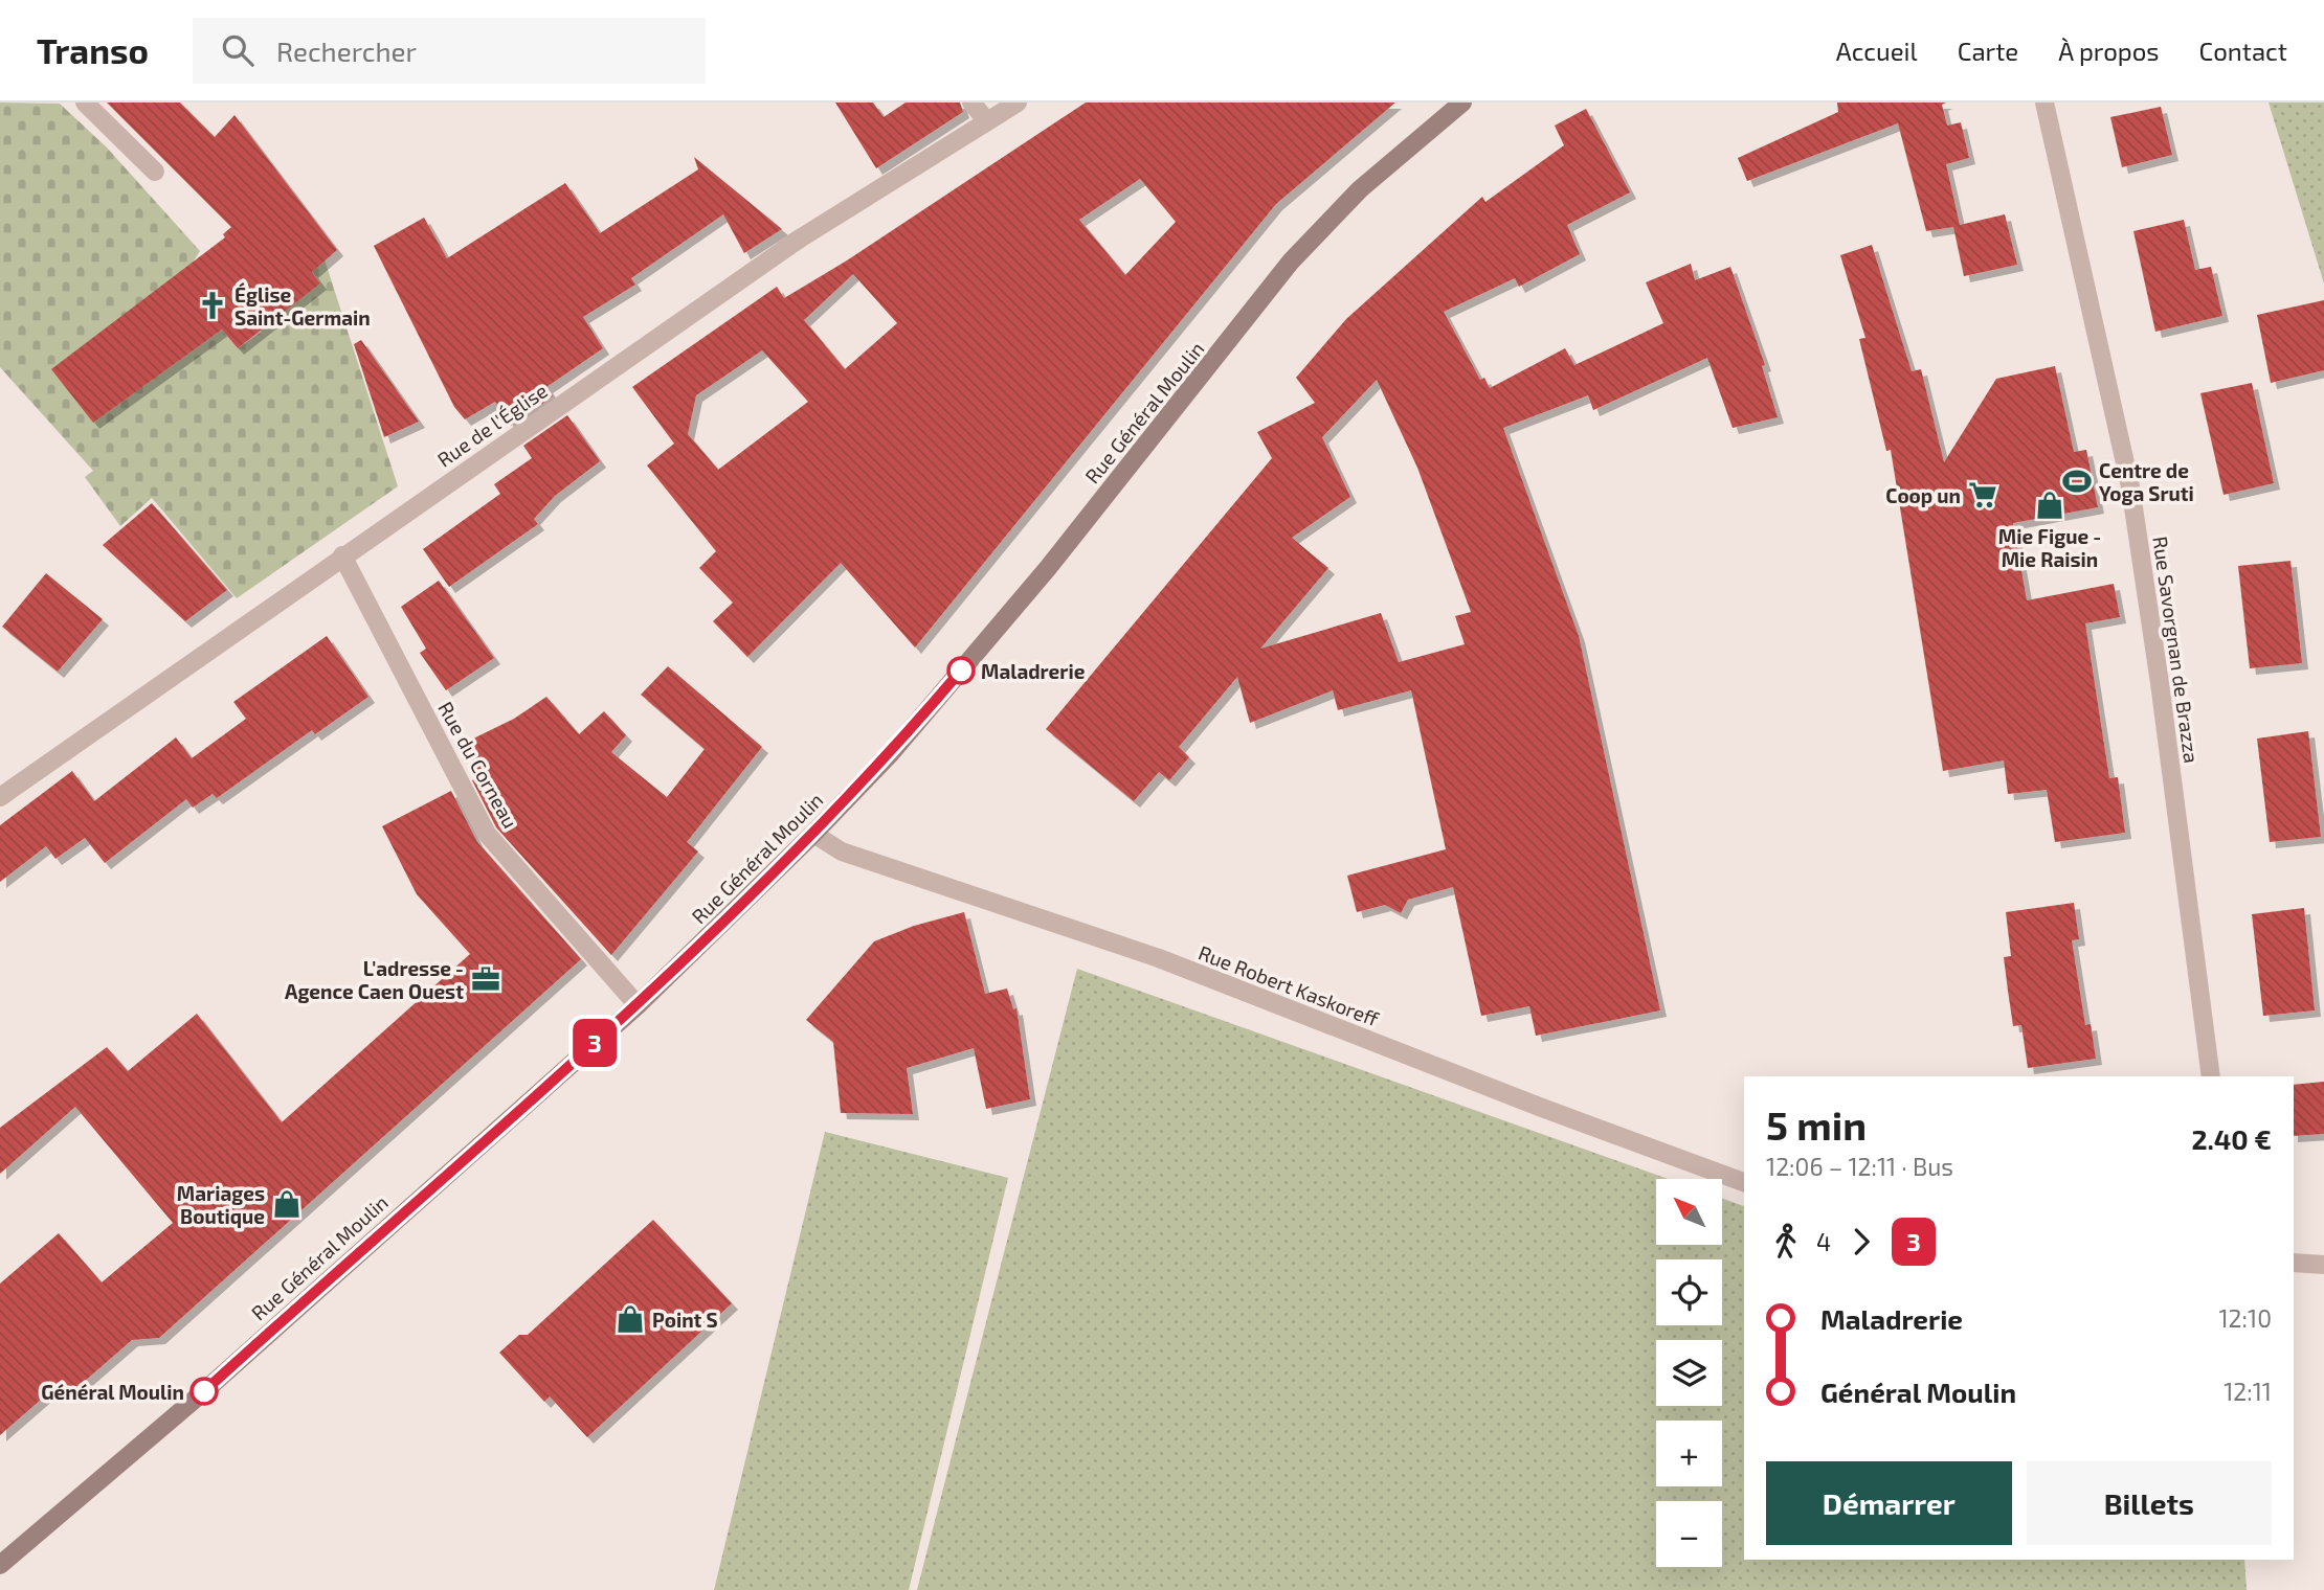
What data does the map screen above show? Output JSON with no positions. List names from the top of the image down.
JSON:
{
  "streets": {
    "main road": ["Rue Général Moulin"],
    "street": [
      "Rue de l'Église",
      "Rue Savorgnan de Brazza",
      "Rue du Corneau",
      "Rue Robert Kaskoreff"
    ]
  },
  "crossings": [
    ["Rue Général Moulin", "Rue du Corneau"],
    ["Rue Général Moulin", "Rue Robert Kaskoreff"],
    ["Rue de l'Église", "Rue du Corneau"]
  ],
  "places": {
    "church": ["Église Saint-Germain"],
    "sports": ["Centre de Yoga Sruti"],
    "supermarket": ["Coop un"],
    "shop": ["Mie Figue - Mie Raisin", "Mariages Boutique", "Point S"],
    "other": ["Maladrerie", "Général Moulin"],
    "office": ["L'adresse - Agence Caen Ouest"]
  },
  "lines": ["bus line 3"],
  "north": "top left",
  "page": {
    "header": "Transo",
    "search": "Rechercher",
    "nav": [
      "Accueil",
      "Carte",
      "À propos",
      "Contact"
    ],
    "on_map": "3",
    "heading": ["5 min", "12:06 – 12:11 · Bus", "2.40 €"],
    "map_buttons": ["+", "−"],
    "legs": ["4", "3"],
    "list": [
      {
        "name": "Maladrerie",
        "value": "12:10"
      },
      {
        "name": "Général Moulin",
        "value": "12:11"
      }
    ],
    "buttons": ["Démarrer", "Billets"]
  }
}
